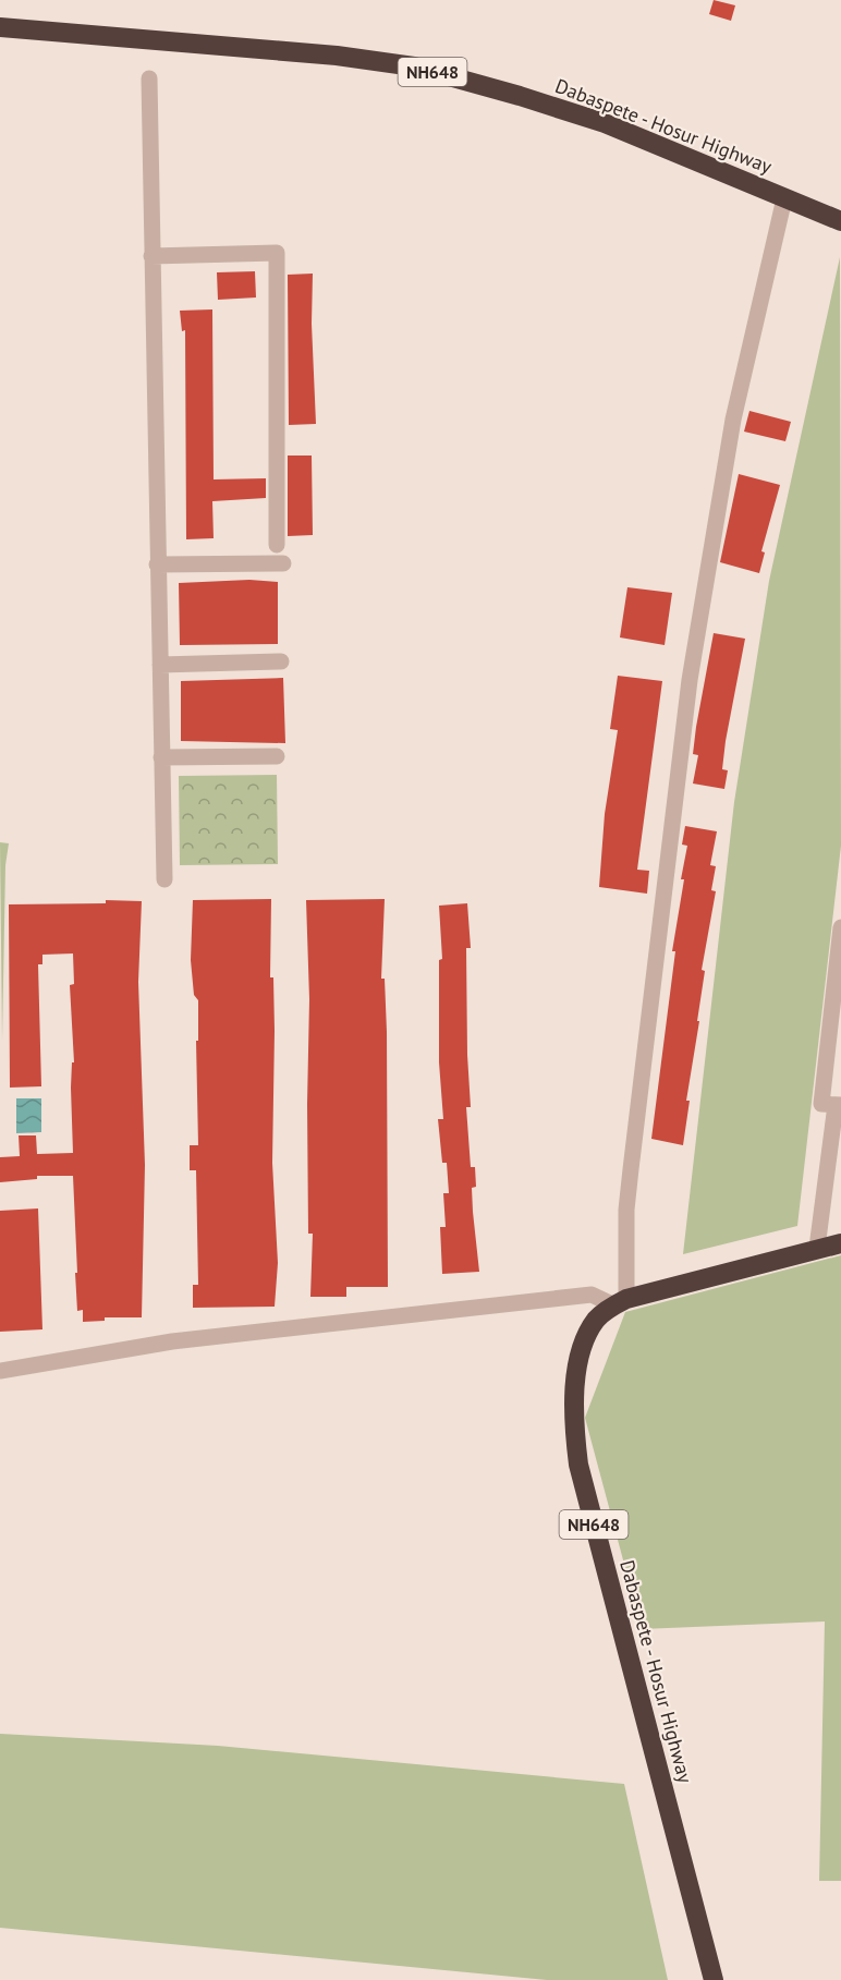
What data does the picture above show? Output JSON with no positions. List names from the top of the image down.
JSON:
{
  "streets": {
    "highway": ["NH648", "Dabaspete - Hosur Highway"]
  }
}
